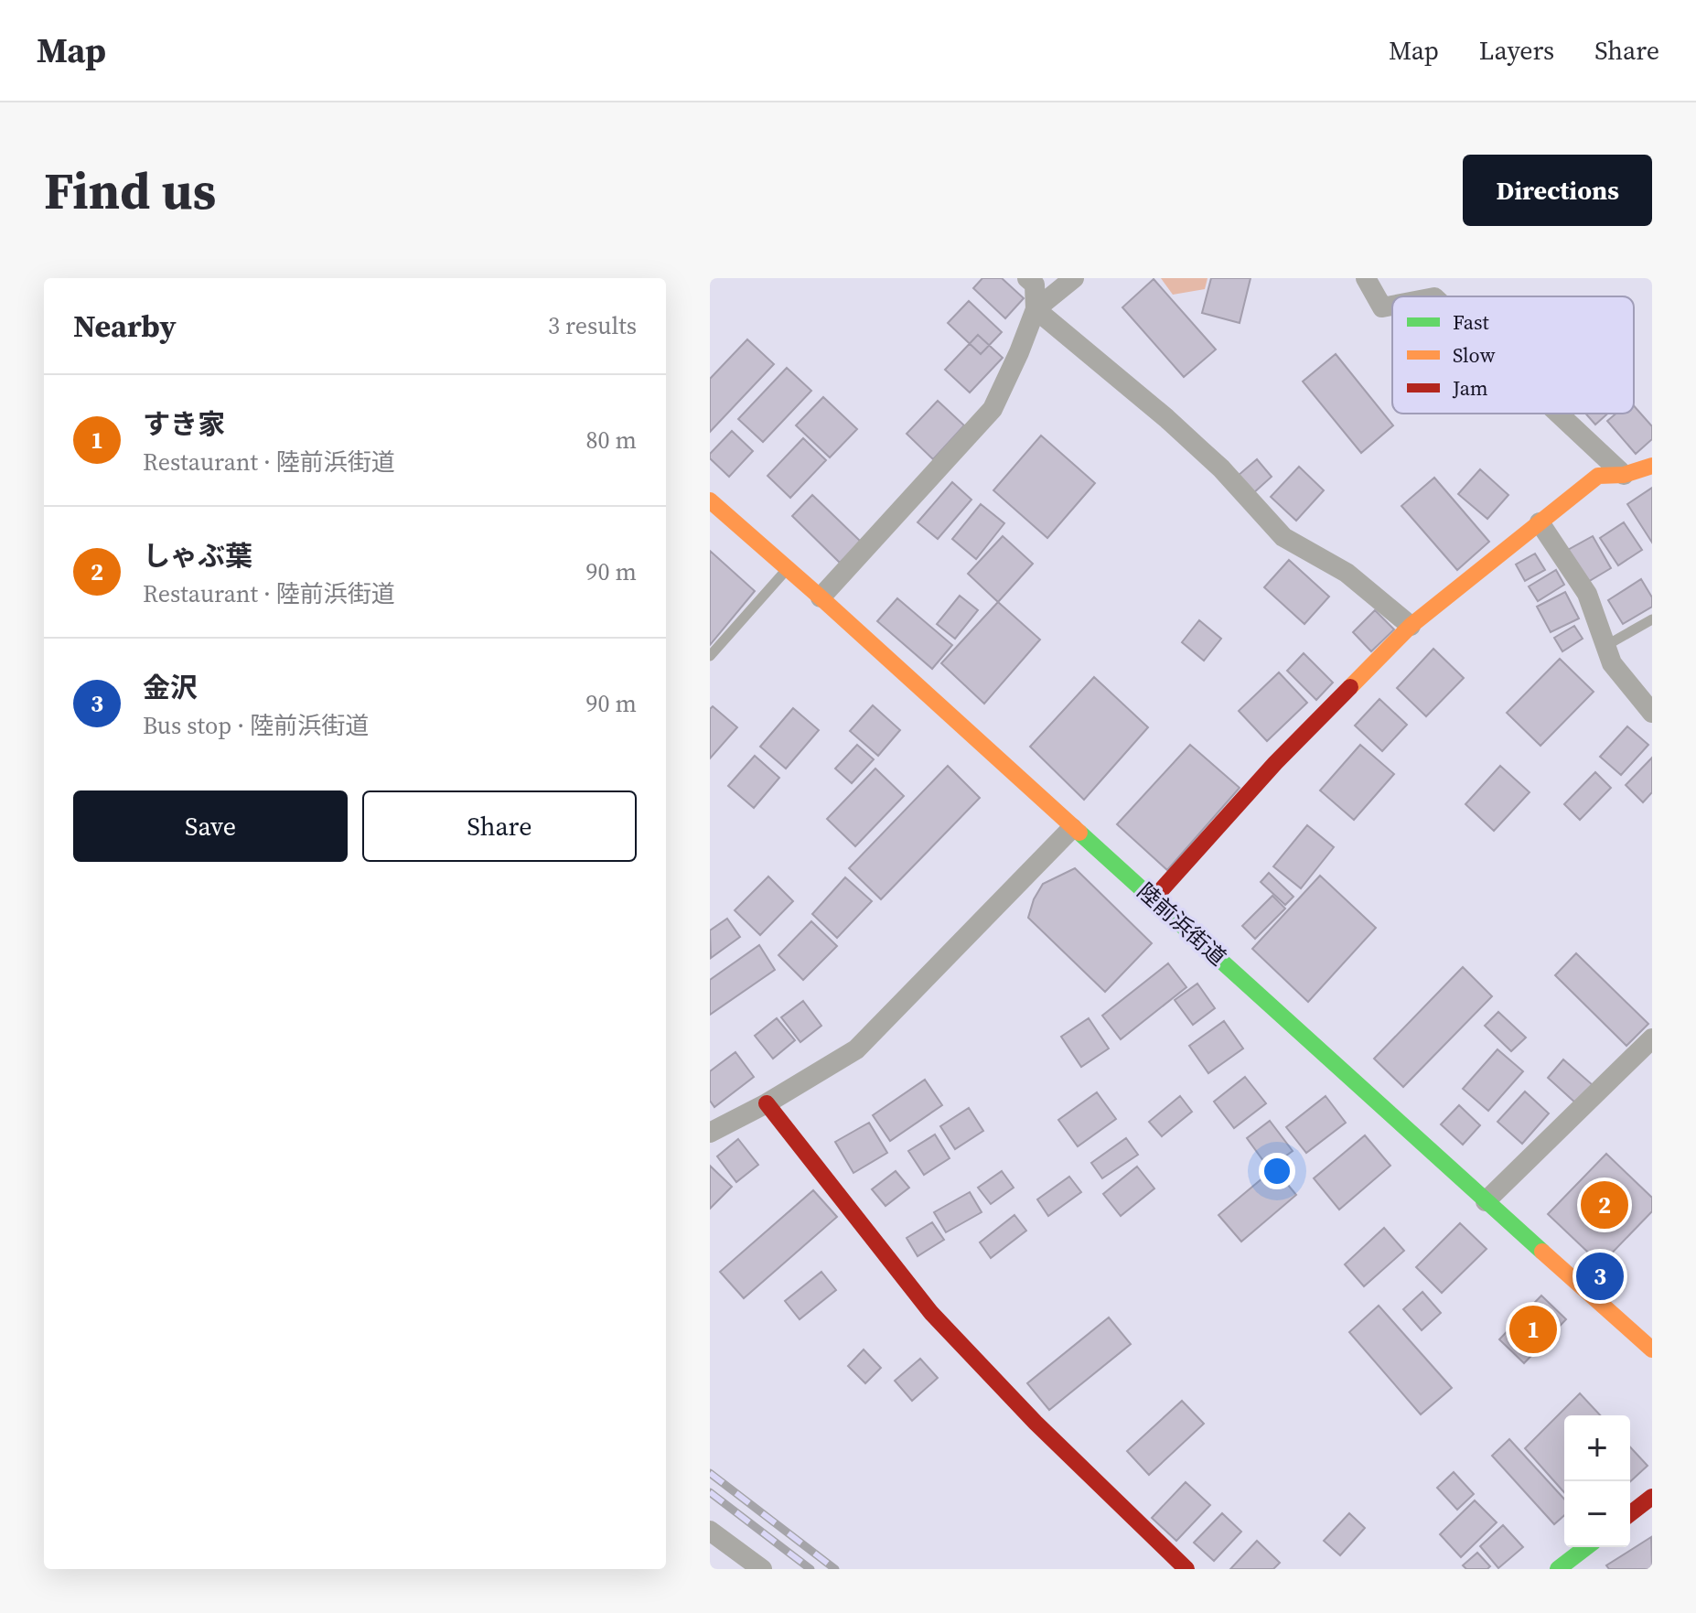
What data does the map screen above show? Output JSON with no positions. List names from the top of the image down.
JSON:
{
  "streets": {
    "main road": ["陸前浜街道"]
  },
  "legend": ["Fast", "Slow", "Jam"],
  "page": {
    "header": "Map",
    "nav": ["Map", "Layers", "Share"],
    "buttons": [
      "Directions",
      ["Save", "Share"]
    ],
    "title": "Find us",
    "heading": ["Nearby", "3 results"],
    "list": [
      {
        "mark": "1",
        "name": "すき家",
        "note": "Restaurant · 陸前浜街道",
        "value": "80 m"
      },
      {
        "mark": "2",
        "name": "しゃぶ葉",
        "note": "Restaurant · 陸前浜街道",
        "value": "90 m"
      },
      {
        "mark": "3",
        "name": "金沢",
        "note": "Bus stop · 陸前浜街道",
        "value": "90 m"
      }
    ],
    "pins": ["2", "3", "1"],
    "map_buttons": ["+", "−"]
  }
}
